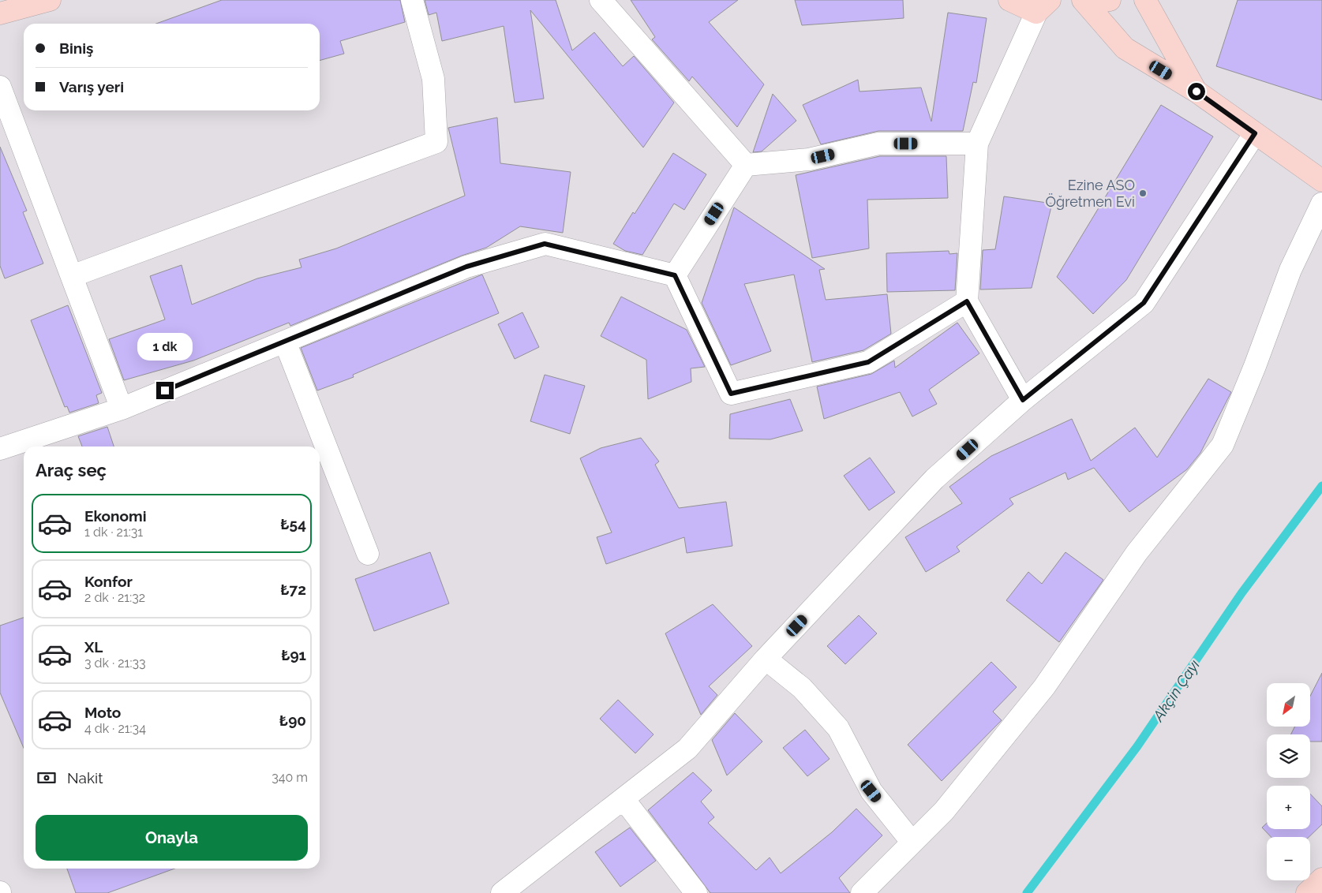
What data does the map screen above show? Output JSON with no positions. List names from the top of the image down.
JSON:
{
  "water": ["Akçin Çayı"],
  "places": ["Ezine ASO Öğretmen Evi"],
  "north": "bottom left",
  "page": {
    "banner": ["Biniş", "Varış yeri"],
    "bubble": "1 dk",
    "heading": "Araç seç",
    "list": [
      {
        "name": "Ekonomi",
        "note": "1 dk · 21:31",
        "value": "₺54"
      },
      {
        "name": "Konfor",
        "note": "2 dk · 21:32",
        "value": "₺72"
      },
      {
        "name": "XL",
        "note": "3 dk · 21:33",
        "value": "₺91"
      },
      {
        "name": "Moto",
        "note": "4 dk · 21:34",
        "value": "₺90"
      }
    ],
    "map_buttons": ["+", "−"],
    "pay": ["Nakit", "340 m"],
    "buttons": "Onayla"
  }
}
